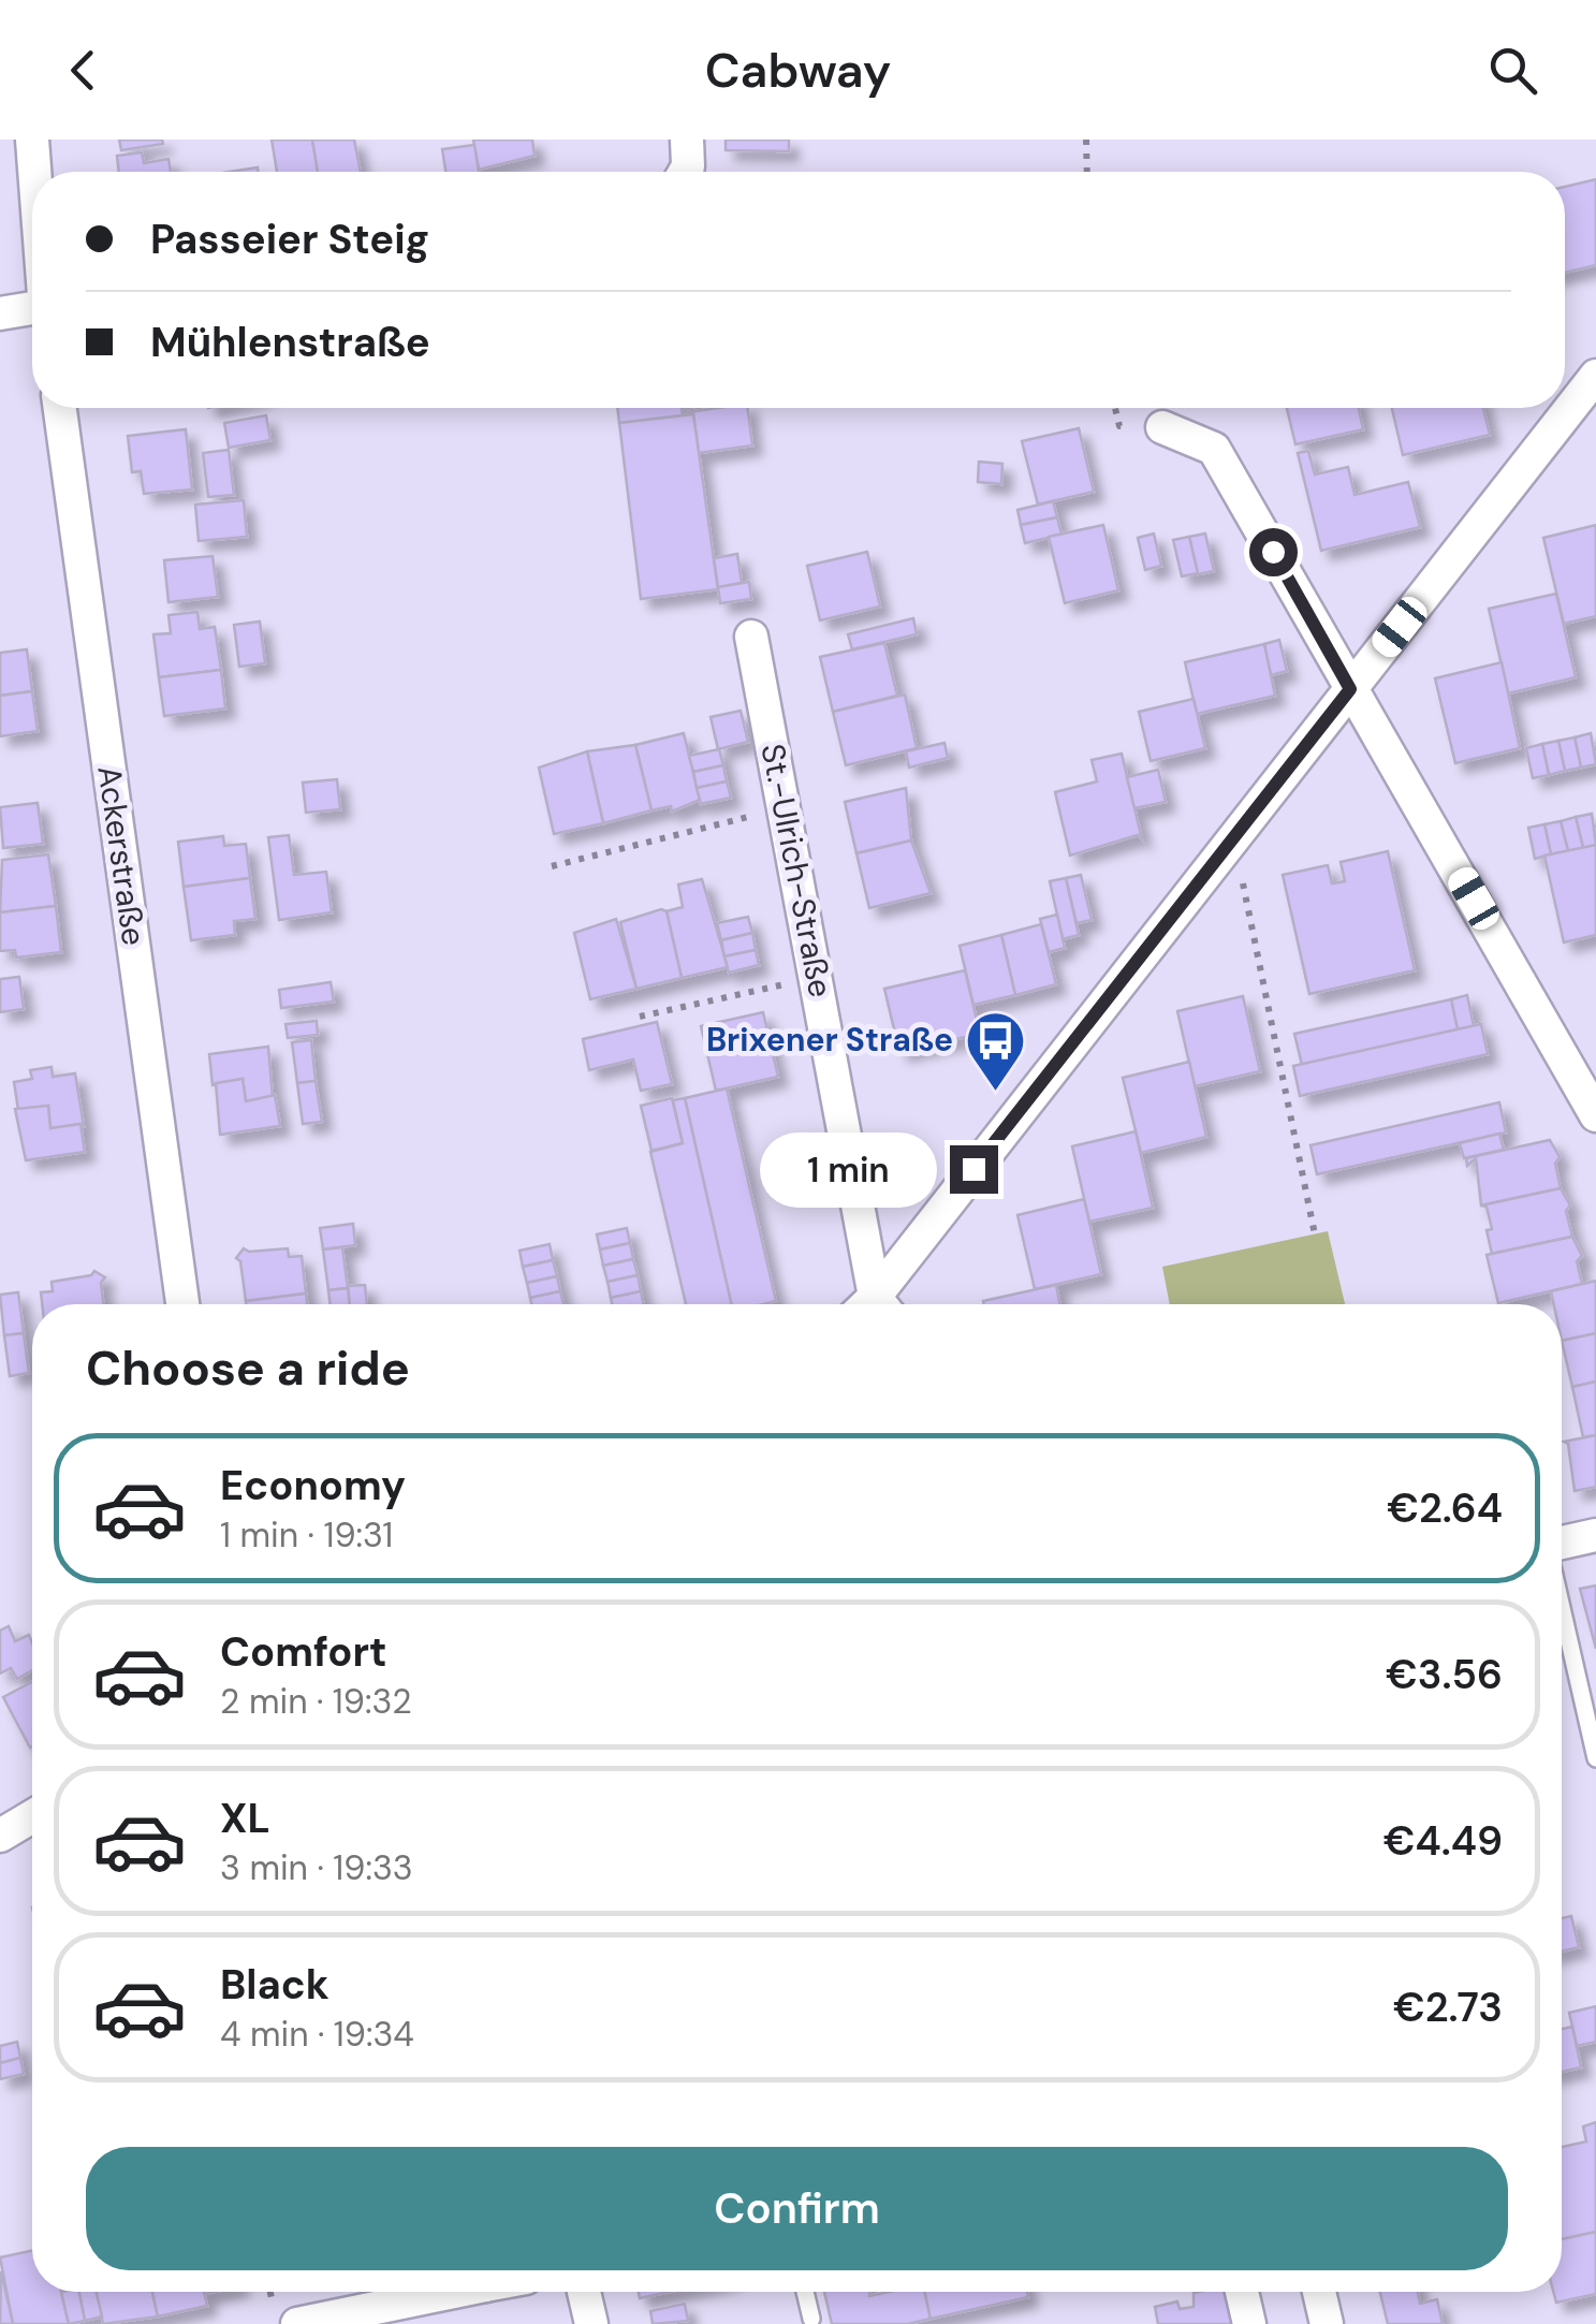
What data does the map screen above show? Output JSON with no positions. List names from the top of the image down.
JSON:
{
  "streets": {
    "street": ["Ackerstraße", "St.-Ulrich-Straße"]
  },
  "places": {
    "bus stop": ["Brixener Straße"]
  },
  "page": {
    "header": "Cabway",
    "banner": ["Passeier Steig", "Mühlenstraße"],
    "bubble": "1 min",
    "heading": "Choose a ride",
    "list": [
      {
        "name": "Economy",
        "note": "1 min · 19:31",
        "value": "€2.64"
      },
      {
        "name": "Comfort",
        "note": "2 min · 19:32",
        "value": "€3.56"
      },
      {
        "name": "XL",
        "note": "3 min · 19:33",
        "value": "€4.49"
      },
      {
        "name": "Black",
        "note": "4 min · 19:34",
        "value": "€2.73"
      }
    ],
    "buttons": "Confirm"
  }
}
